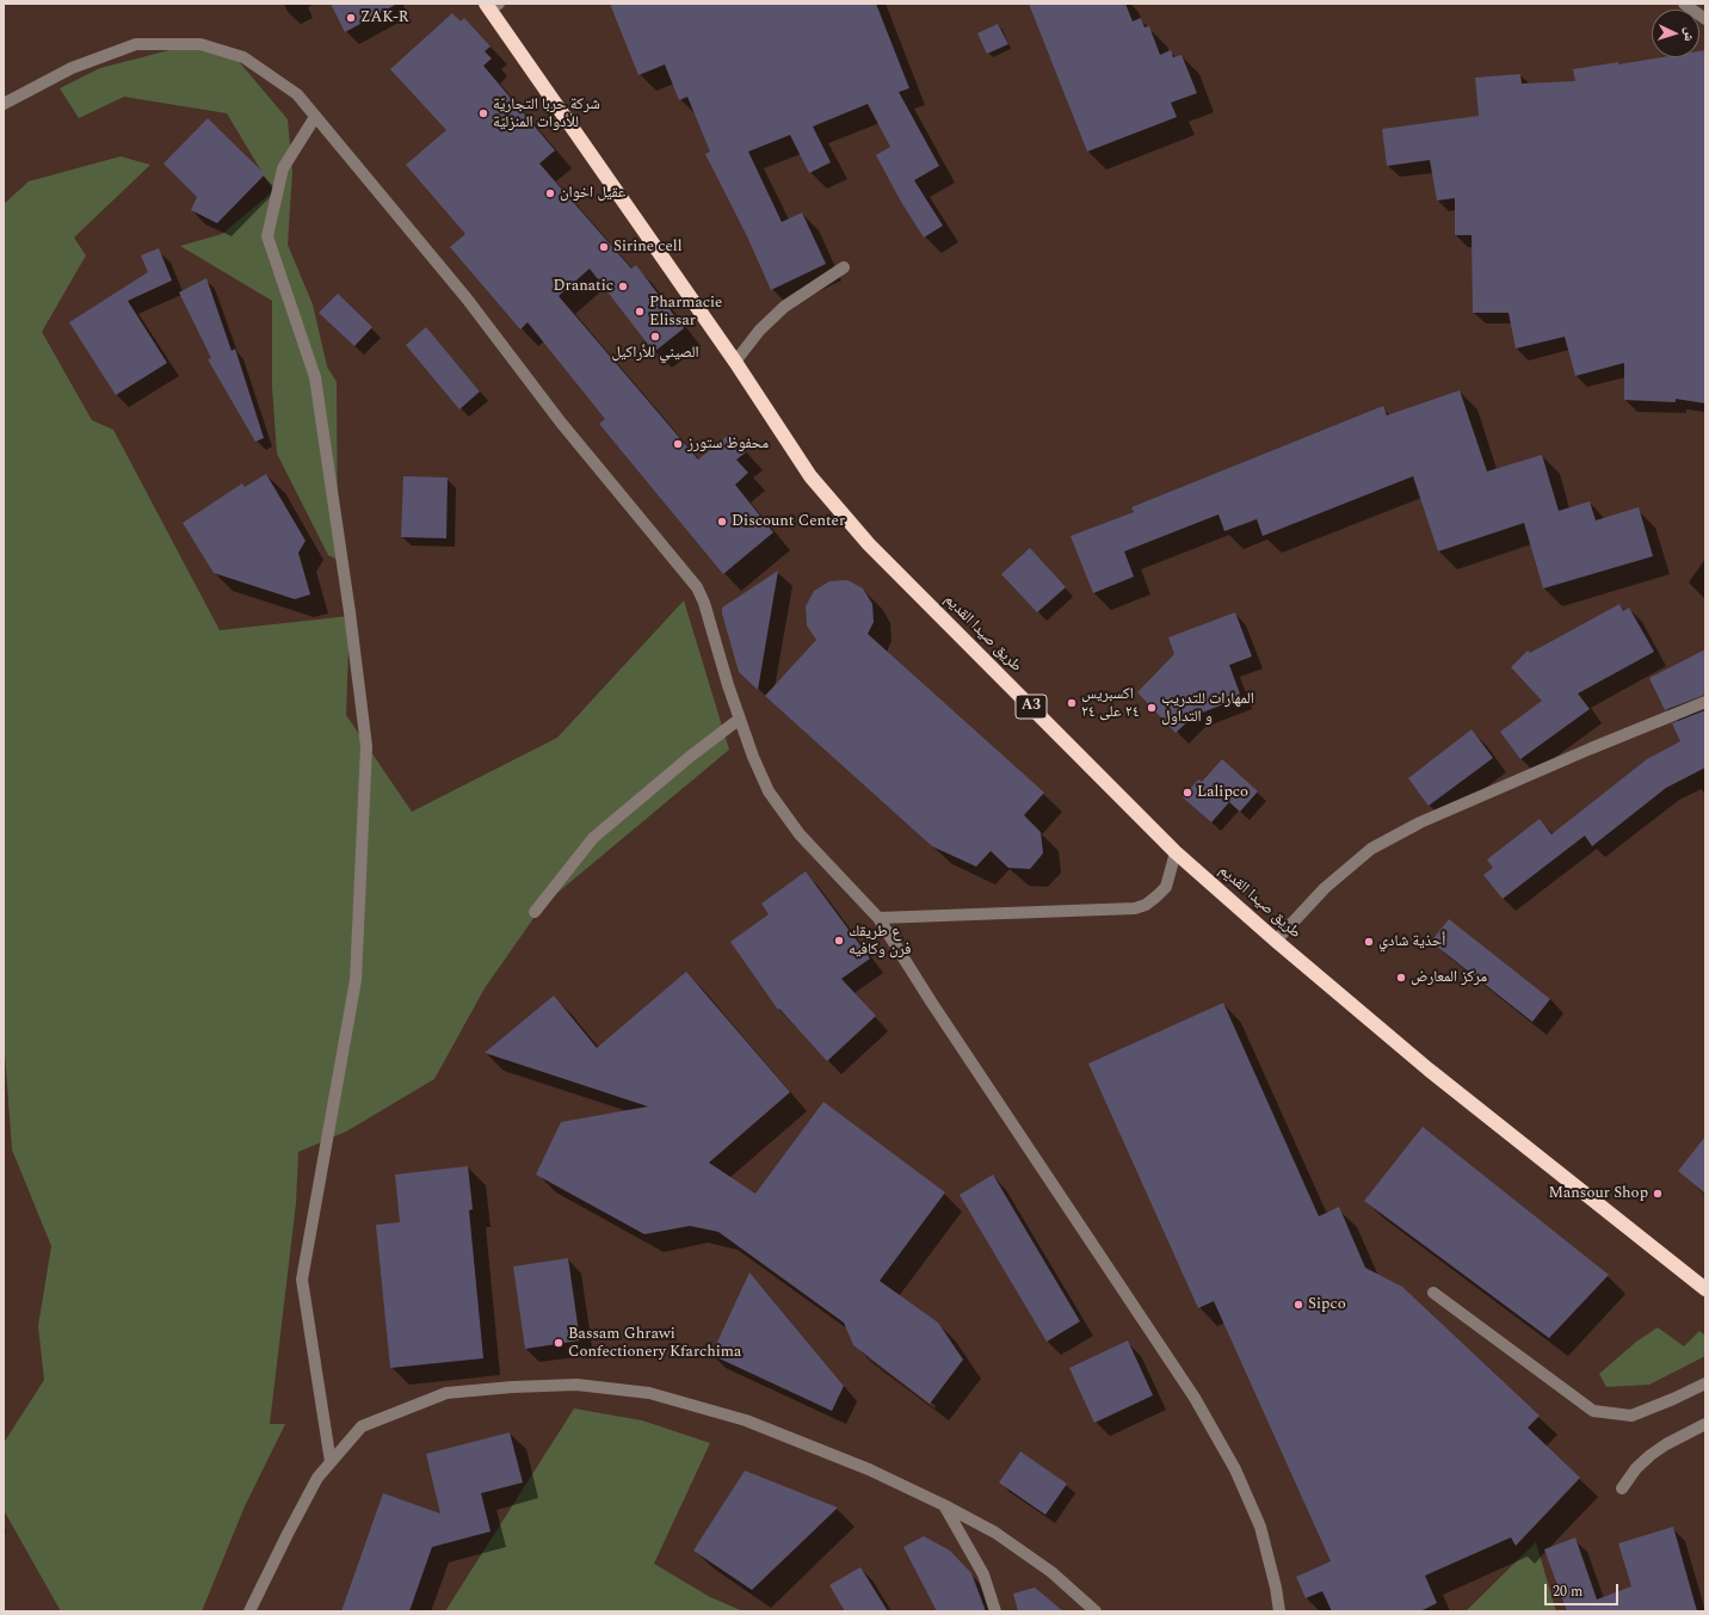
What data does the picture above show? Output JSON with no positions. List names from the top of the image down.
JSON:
{
  "streets": {
    "highway": ["طريق صيدا القديم", "A3"]
  },
  "places": [
    "ZAK-R",
    "شركة حربا التجاريّة للأدوات المنزليّة",
    "عقيل اخوان",
    "Sirine cell",
    "Dranatic",
    "Pharmacie Elissar",
    "الصيني للأراكيل",
    "محفوظ ستورز",
    "Discount Center",
    "اكسبريس ٢٤ على ٢٤",
    "المهارات للتدريب و التداول",
    "Lalipco",
    "ع طريقك فرن وكافيه",
    "أحذية شادي",
    "مركز المعارض",
    "Mansour Shop",
    "Sipco",
    "Bassam Ghrawi Confectionery Kfarchima"
  ],
  "scale_bar": "20 m",
  "north": "right"
}
